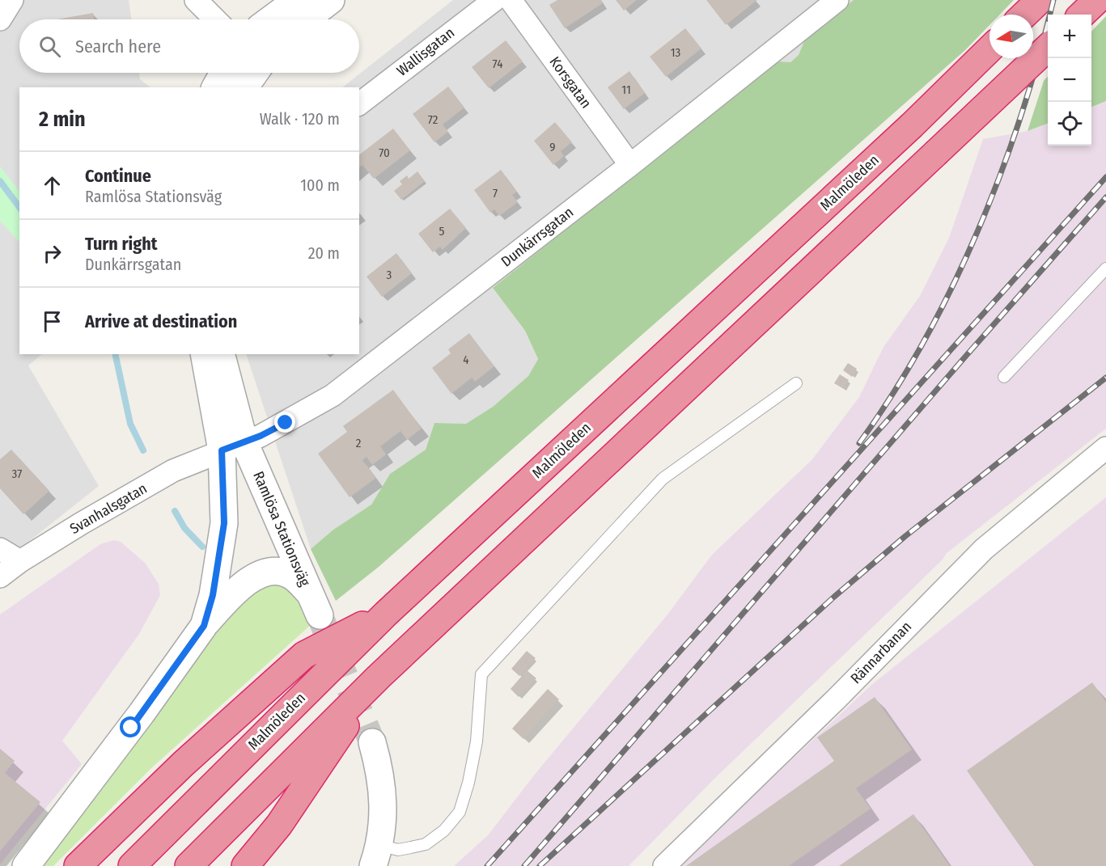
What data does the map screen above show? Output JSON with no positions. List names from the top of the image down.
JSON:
{
  "streets": {
    "highway": ["Malmöleden"],
    "street": [
      "Wallisgatan",
      "Korsgatan",
      "Dunkärrsgatan",
      "Svanhalsgatan",
      "Ramlösa Stationsväg",
      "Rännarbanan"
    ]
  },
  "crossings": [
    ["Korsgatan", "Dunkärrsgatan"],
    ["Dunkärrsgatan", "Svanhalsgatan"],
    ["Dunkärrsgatan", "Ramlösa Stationsväg"],
    ["Svanhalsgatan", "Ramlösa Stationsväg"]
  ],
  "house_numbers": [
    "13",
    "74",
    "11",
    "72",
    "9",
    "70",
    "7",
    "5",
    "3",
    "4",
    "2",
    "37"
  ],
  "north": "left",
  "page": {
    "map_buttons": ["+", "−"],
    "search": "Search here",
    "heading": ["2 min", "Walk · 120 m"],
    "list": [
      ["Continue", "Ramlösa Stationsväg", "100 m"],
      ["Turn right", "Dunkärrsgatan", "20 m"],
      "Arrive at destination"
    ]
  }
}
